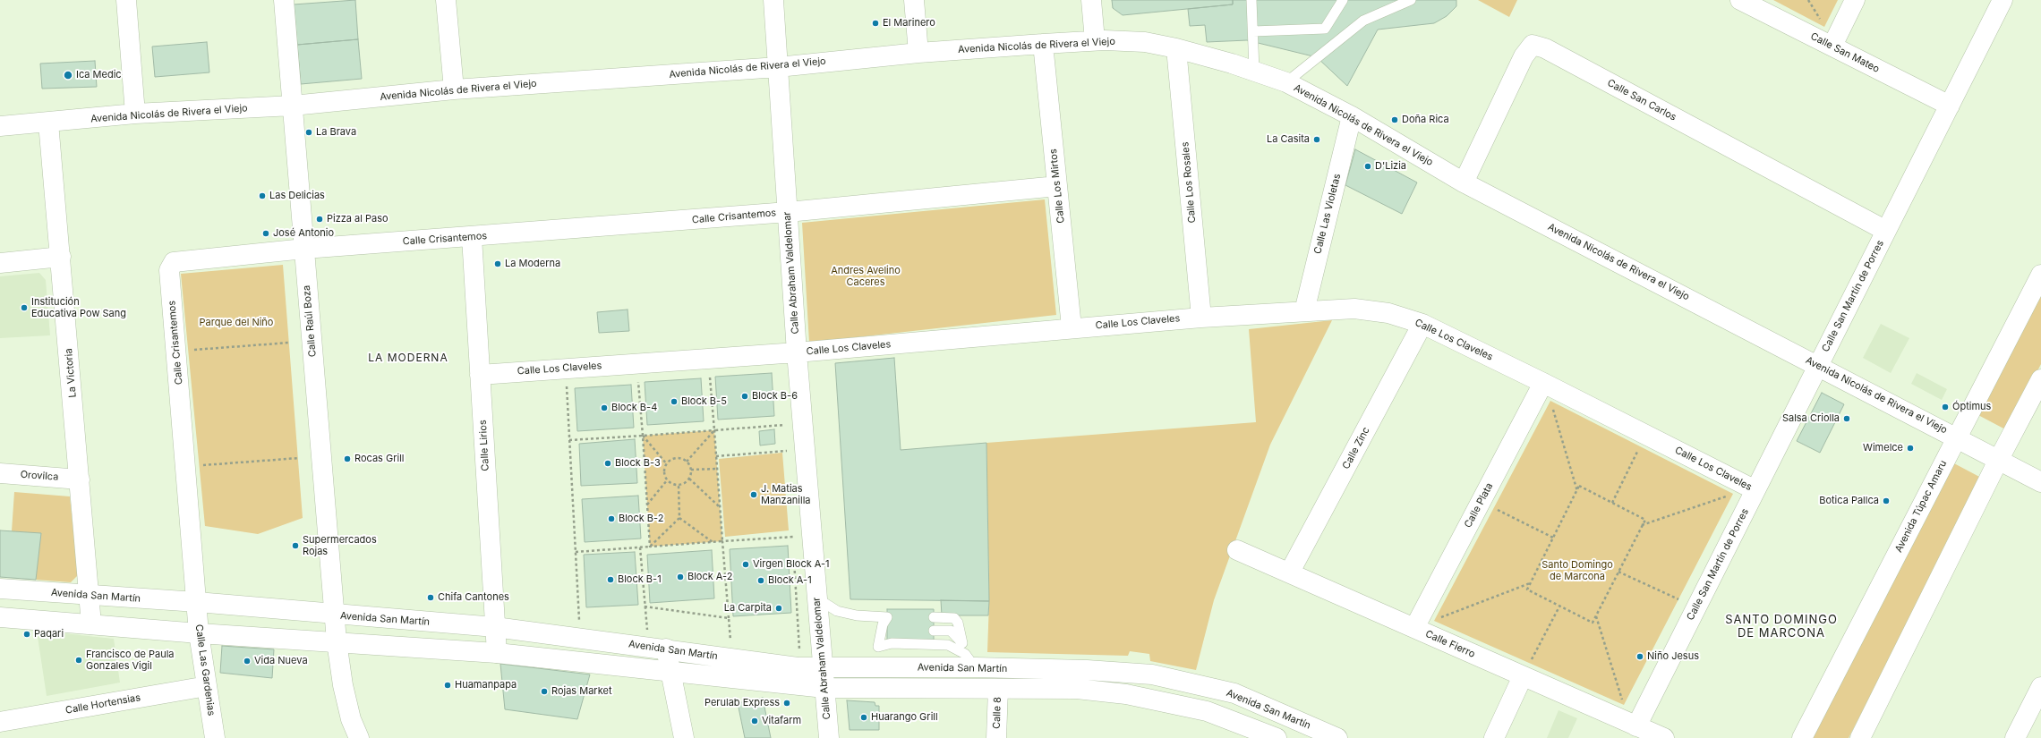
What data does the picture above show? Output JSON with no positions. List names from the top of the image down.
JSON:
{
  "streets": {
    "street": [
      "Avenida Nicolás de Rivera el Viejo",
      "Calle San Mateo",
      "Calle San Carlos",
      "Calle Los Rosales",
      "Calle Los Mirtos",
      "Calle Las Violetas",
      "Calle Crisantemos",
      "Calle Abraham Valdelomar",
      "Calle San Martín de Porres",
      "Calle Raúl Boza",
      "Calle Los Claveles",
      "La Victoria",
      "Calle Lirios",
      "Calle Zinc",
      "Orovilca",
      "Calle Plata",
      "Avenida Túpac Amaru",
      "Avenida San Martín",
      "Calle Fierro",
      "Calle Las Gardenias",
      "Calle Hortensias",
      "Calle 8"
    ]
  },
  "crossings": [
    ["Avenida Nicolás de Rivera el Viejo", "Calle San Carlos"],
    ["Avenida Nicolás de Rivera el Viejo", "Calle Los Rosales"],
    ["Avenida Nicolás de Rivera el Viejo", "Calle Los Mirtos"],
    ["Avenida Nicolás de Rivera el Viejo", "Calle Las Violetas"],
    ["Avenida Nicolás de Rivera el Viejo", "Calle Abraham Valdelomar"],
    ["Avenida Nicolás de Rivera el Viejo", "Calle San Martín de Porres"],
    ["Avenida Nicolás de Rivera el Viejo", "Calle Raúl Boza"],
    ["Avenida Nicolás de Rivera el Viejo", "La Victoria"],
    ["Avenida Nicolás de Rivera el Viejo", "Avenida Túpac Amaru"],
    ["Calle San Mateo", "Calle San Martín de Porres"],
    ["Calle San Carlos", "Calle San Martín de Porres"],
    ["Calle Los Rosales", "Calle Los Claveles"],
    ["Calle Los Mirtos", "Calle Crisantemos"],
    ["Calle Los Mirtos", "Calle Los Claveles"],
    ["Calle Las Violetas", "Calle Los Claveles"],
    ["Calle Crisantemos", "Calle Abraham Valdelomar"],
    ["Calle Crisantemos", "Calle Raúl Boza"],
    ["Calle Crisantemos", "Calle Lirios"],
    ["Calle Crisantemos", "Avenida San Martín"],
    ["Calle Crisantemos", "Calle Las Gardenias"],
    ["Calle Abraham Valdelomar", "Calle Los Claveles"],
    ["Calle Abraham Valdelomar", "Avenida San Martín"],
    ["Calle San Martín de Porres", "Calle Los Claveles"],
    ["Calle San Martín de Porres", "Calle Fierro"],
    ["Calle Raúl Boza", "Avenida San Martín"],
    ["Calle Los Claveles", "Calle Lirios"],
    ["Calle Los Claveles", "Calle Zinc"],
    ["Calle Los Claveles", "Calle Plata"],
    ["La Victoria", "Orovilca"],
    ["La Victoria", "Avenida San Martín"],
    ["Calle Lirios", "Avenida San Martín"],
    ["Calle Zinc", "Calle Fierro"],
    ["Calle Plata", "Calle Fierro"],
    ["Avenida San Martín", "Calle Las Gardenias"],
    ["Avenida San Martín", "Calle 8"],
    ["Calle Las Gardenias", "Calle Hortensias"]
  ],
  "districts": ["LA MODERNA", "SANTO DOMINGO DE MARCONA"],
  "parks": ["Andres Avelino Caceres", "Parque del Niño", "Santo Domingo de Marcona"],
  "places": [
    "El Marinero",
    "Ica Medic",
    "Doña Rica",
    "La Brava",
    "La Casita",
    "D'Lizia",
    "Las Delicias",
    "Pizza al Paso",
    "José Antonio",
    "La Moderna",
    "Institución Educativa Pow Sang",
    "Block B-6",
    "Block B-5",
    "Óptimus",
    "Block B-4",
    "Salsa Criolla",
    "Wimelce",
    "Rocas Grill",
    "Block B-3",
    "J. Matias Manzanilla",
    "Botica Pallca",
    "Block B-2",
    "Supermercados Rojas",
    "Virgen Block A-1",
    "Block A-2",
    "Block B-1",
    "Block A-1",
    "Chifa Cantones",
    "La Carpita",
    "Paqari",
    "Niño Jesus",
    "Francisco de Paula Gonzales Vigil",
    "Vida Nueva",
    "Huamanpapa",
    "Rojas Market",
    "Perulab Express",
    "Huarango Grill",
    "Vitafarm"
  ]
}
